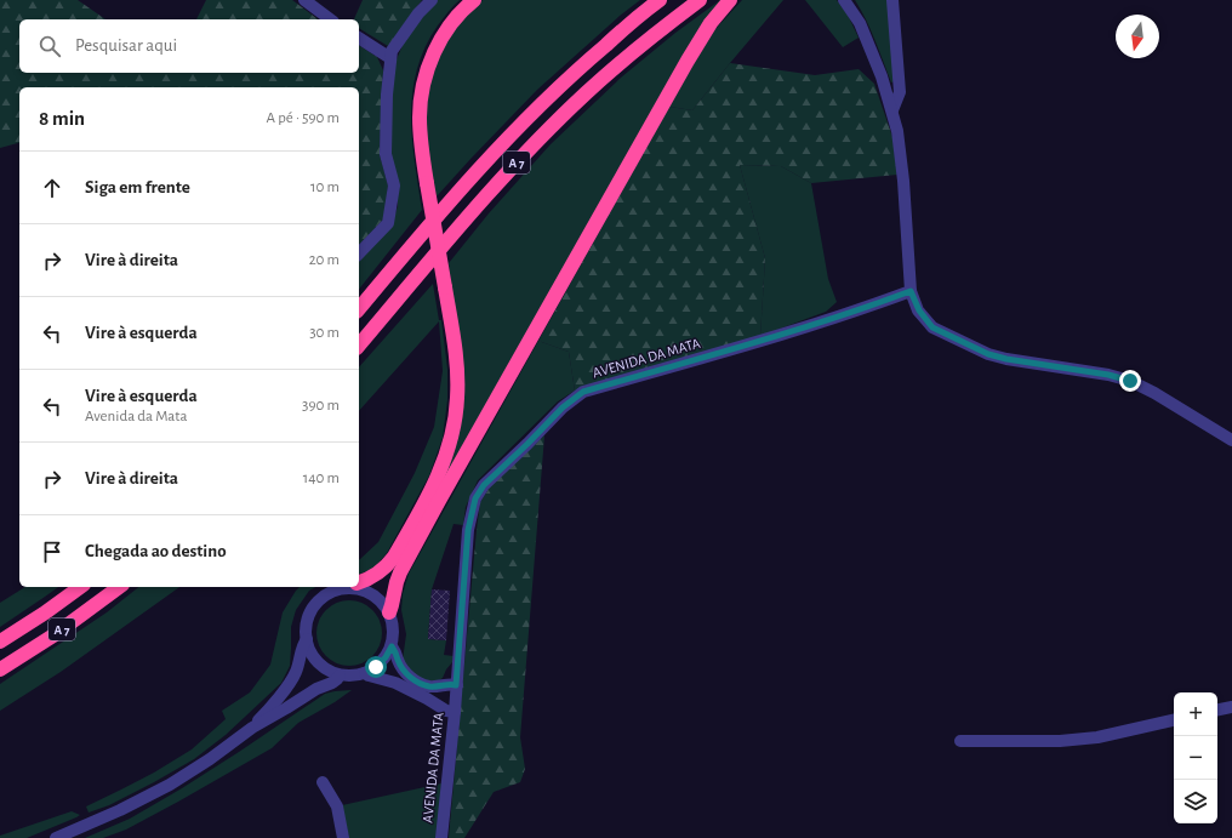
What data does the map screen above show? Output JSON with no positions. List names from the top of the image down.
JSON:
{
  "streets": {
    "highway": ["A 7"],
    "street": ["AVENIDA DA MATA"]
  },
  "north": "bottom",
  "page": {
    "search": "Pesquisar aqui",
    "heading": ["8 min", "A pé · 590 m"],
    "list": [
      ["Siga em frente", "10 m"],
      ["Vire à direita", "20 m"],
      ["Vire à esquerda", "30 m"],
      ["Vire à esquerda", "Avenida da Mata", "390 m"],
      ["Vire à direita", "140 m"],
      "Chegada ao destino"
    ],
    "map_buttons": ["+", "−"]
  }
}
